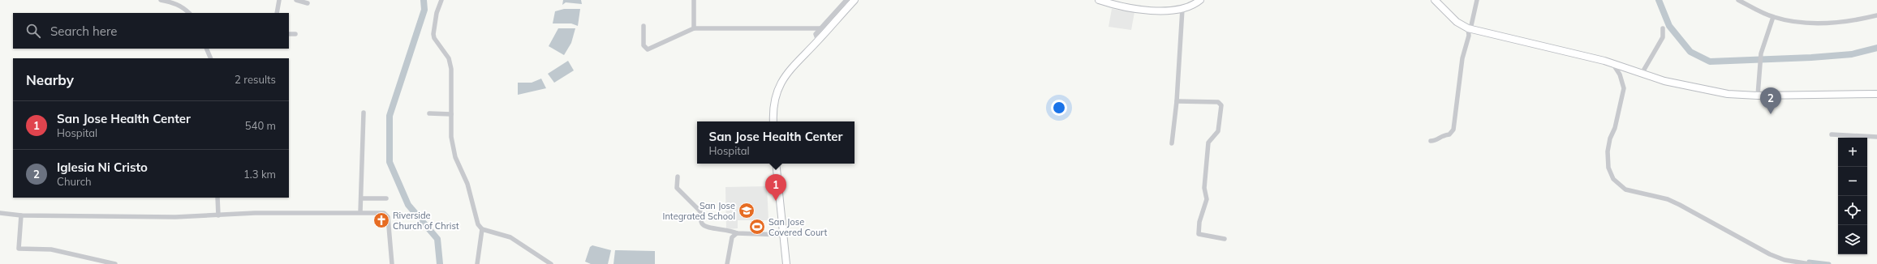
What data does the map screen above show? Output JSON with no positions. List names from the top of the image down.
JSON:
{
  "places": {
    "school or university": ["San Jose Integrated School"],
    "church": ["Riverside Church of Christ"],
    "sports": ["San Jose Covered Court"]
  },
  "page": {
    "search": "Search here",
    "heading": ["Nearby", "2 results"],
    "pins": ["2", "1"],
    "list": [
      {
        "mark": "1",
        "name": "San Jose Health Center",
        "note": "Hospital",
        "value": "540 m"
      },
      {
        "mark": "2",
        "name": "Iglesia Ni Cristo",
        "note": "Church",
        "value": "1.3 km"
      }
    ],
    "popup": ["San Jose Health Center", "Hospital"],
    "map_buttons": ["+", "−"]
  }
}
